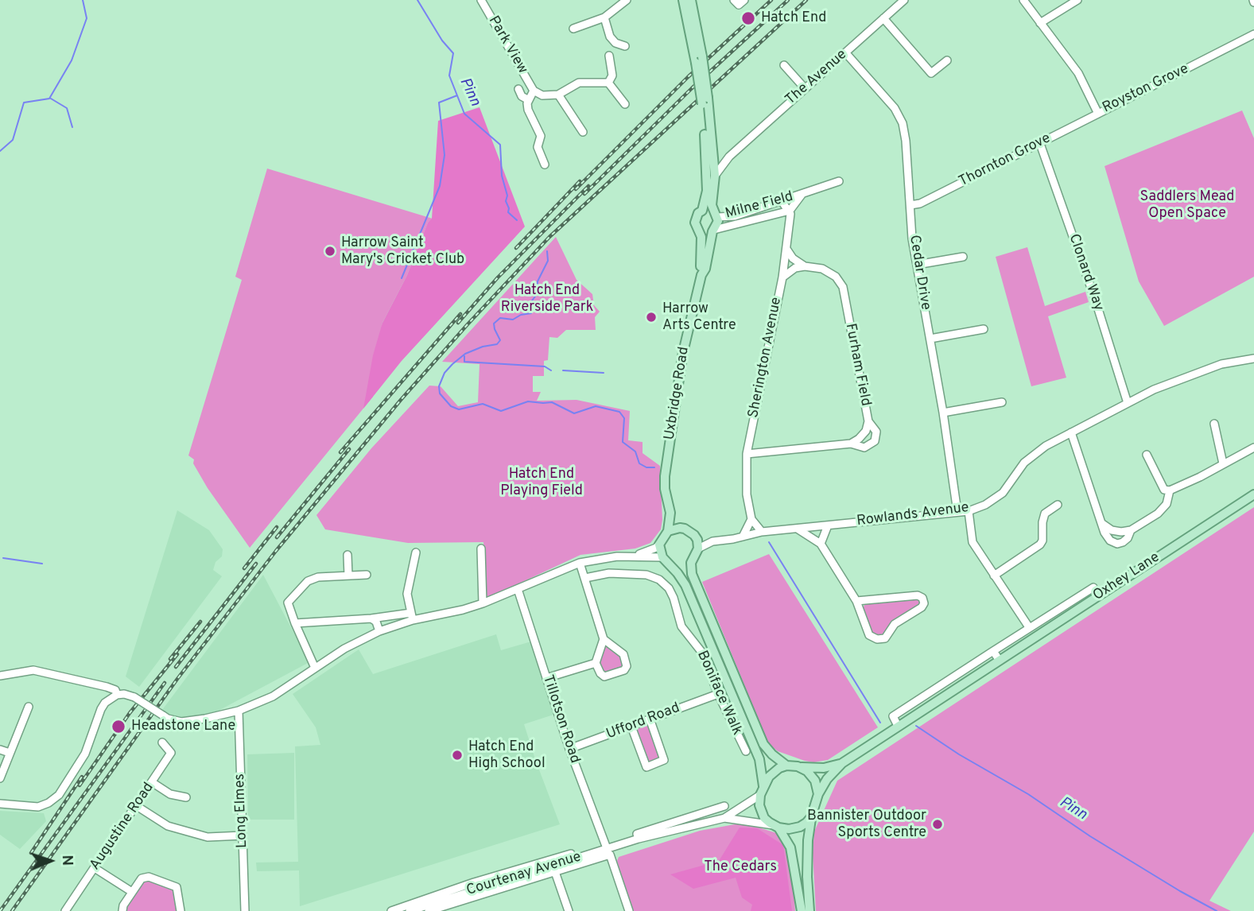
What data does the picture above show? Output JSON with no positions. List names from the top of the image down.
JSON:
{
  "streets": {
    "main road": ["Uxbridge Road", "Oxhey Lane"],
    "street": [
      "Park View",
      "The Avenue",
      "Royston Grove",
      "Thornton Grove",
      "Milne Field",
      "Cedar Drive",
      "Clonard Way",
      "Sherington Avenue",
      "Furham Field",
      "Rowlands Avenue",
      "Boniface Walk",
      "Tillotson Road",
      "Ufford Road",
      "Long Elmes",
      "Augustine Road",
      "Courtenay Avenue"
    ]
  },
  "crossings": [
    ["The Avenue", "Cedar Drive"],
    ["The Avenue", "Uxbridge Road"],
    ["Royston Grove", "Thornton Grove"],
    ["Thornton Grove", "Cedar Drive"],
    ["Thornton Grove", "Clonard Way"],
    ["Milne Field", "Sherington Avenue"],
    ["Milne Field", "Uxbridge Road"],
    ["Cedar Drive", "Rowlands Avenue"],
    ["Clonard Way", "Rowlands Avenue"],
    ["Sherington Avenue", "Furham Field"],
    ["Sherington Avenue", "Rowlands Avenue"],
    ["Uxbridge Road", "Rowlands Avenue"],
    ["Oxhey Lane", "Courtenay Avenue"],
    ["Boniface Walk", "Ufford Road"],
    ["Tillotson Road", "Ufford Road"],
    ["Tillotson Road", "Courtenay Avenue"]
  ],
  "water": ["Pinn"],
  "parks": [
    "Saddlers Mead Open Space",
    "Hatch End Riverside Park",
    "Hatch End Playing Field",
    "The Cedars"
  ],
  "places": [
    "Hatch End",
    "Harrow Saint Mary's Cricket Club",
    "Harrow Arts Centre",
    "Headstone Lane",
    "Hatch End High School",
    "Bannister Outdoor Sports Centre"
  ],
  "north": "right"
}
